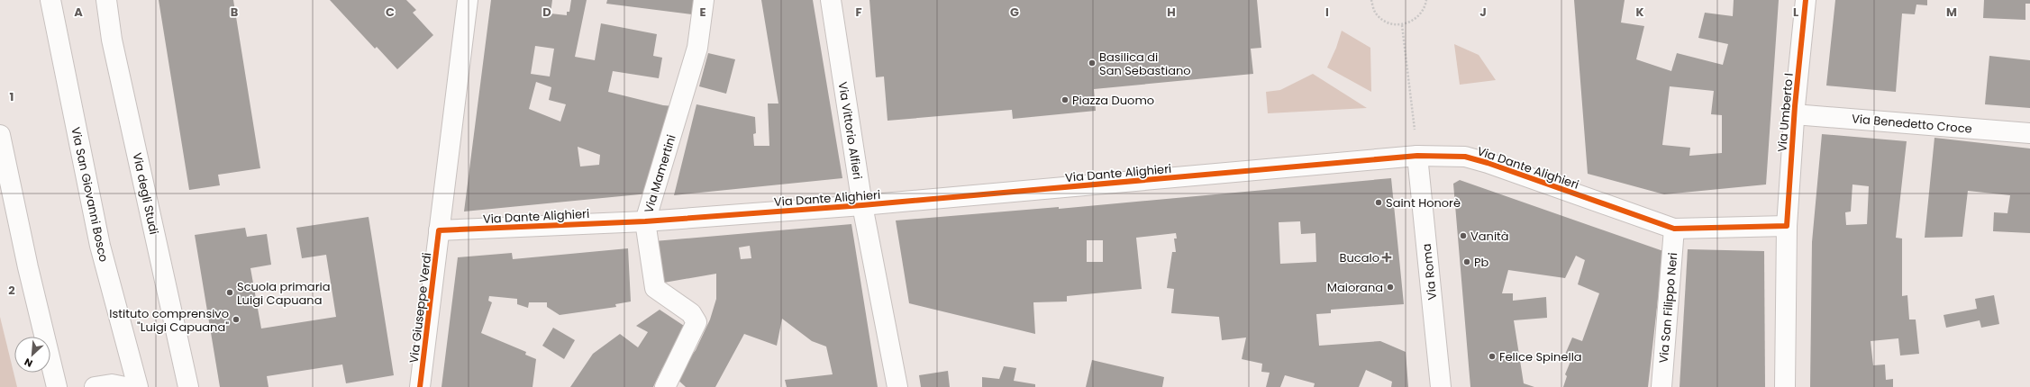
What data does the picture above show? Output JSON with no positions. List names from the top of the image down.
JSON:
{
  "streets": {
    "street": [
      "Via Umberto I",
      "Via Benedetto Croce",
      "Via Vittorio Alfieri",
      "Via Dante Alighieri",
      "Via Mamertini",
      "Via degli Studi",
      "Via San Giovanni Bosco",
      "Via Roma",
      "Via Giuseppe Verdi",
      "Via San Filippo Neri"
    ]
  },
  "crossings": [
    ["Via Umberto I", "Via Benedetto Croce"],
    ["Via Umberto I", "Via Dante Alighieri"],
    ["Via Vittorio Alfieri", "Via Dante Alighieri"],
    ["Via Dante Alighieri", "Via Mamertini"],
    ["Via Dante Alighieri", "Via Roma"],
    ["Via Dante Alighieri", "Via Giuseppe Verdi"],
    ["Via Dante Alighieri", "Via San Filippo Neri"]
  ],
  "places": {
    "other": [
      "Basilica di San Sebastiano",
      "Piazza Duomo",
      "Saint Honorè",
      "Vanità",
      "Pb",
      "Maiorana",
      "Scuola primaria Luigi Capuana",
      "Istituto comprensivo \"Luigi Capuana\"",
      "Felice Spinella"
    ],
    "health": ["Bucalo"]
  },
  "north": "bottom left",
  "grid": {
    "columns": [
      "A",
      "B",
      "C",
      "D",
      "E",
      "F",
      "G",
      "H",
      "I",
      "J",
      "K",
      "L",
      "M"
    ],
    "rows": ["1", "2"]
  }
}
